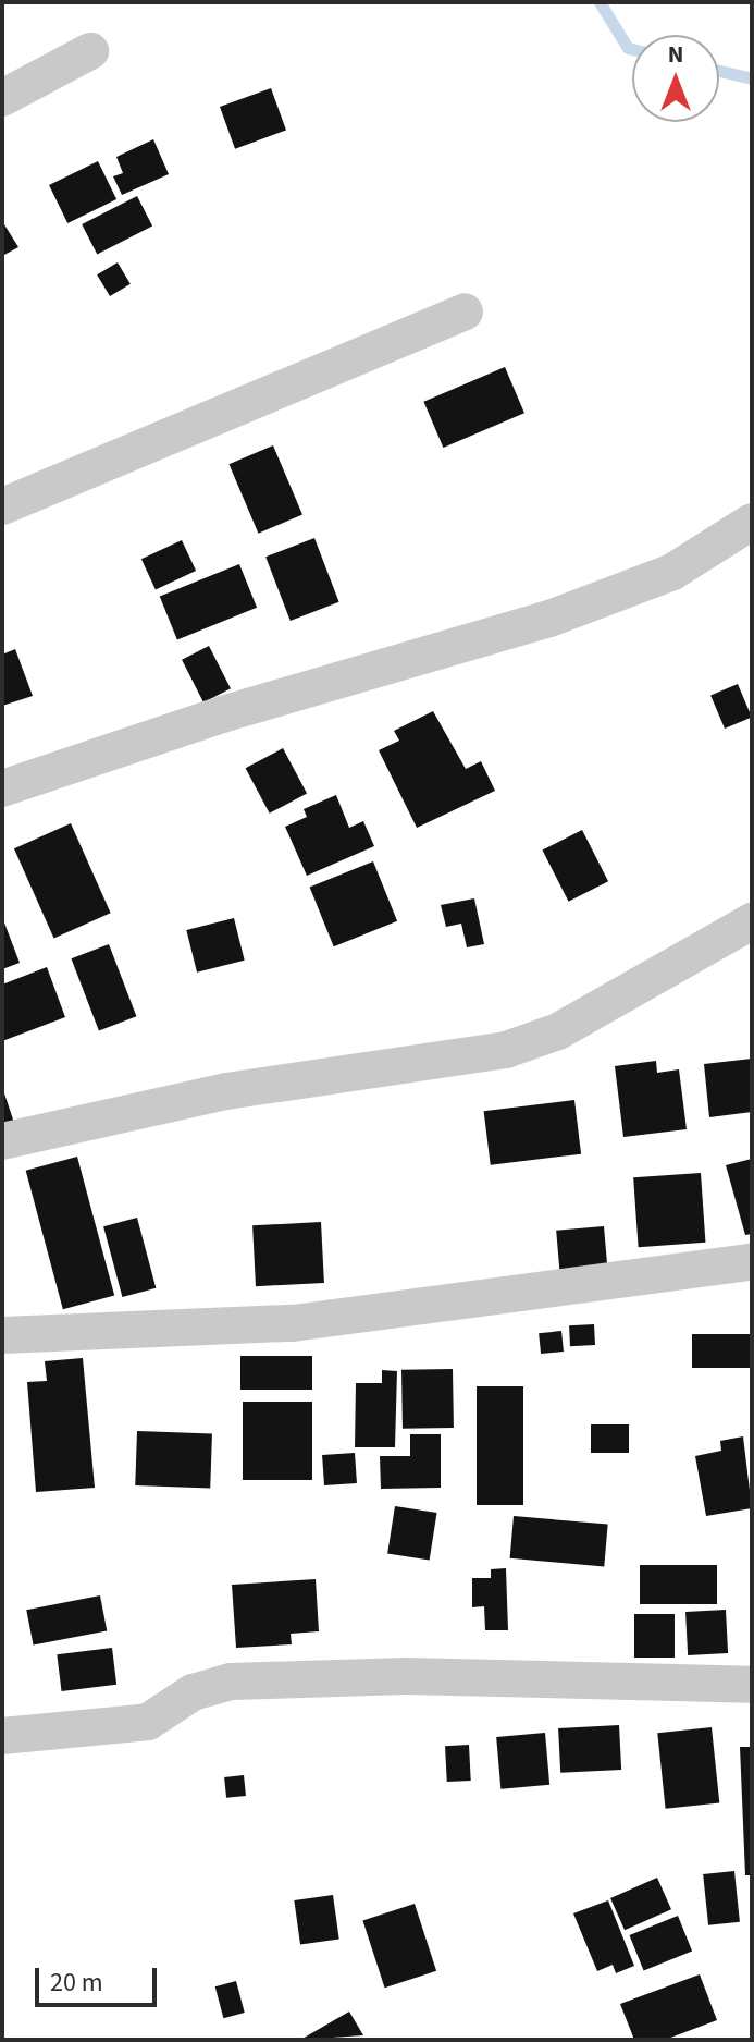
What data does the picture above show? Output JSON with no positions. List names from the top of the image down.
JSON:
{
  "scale_bar": "20 m",
  "north": "top"
}
